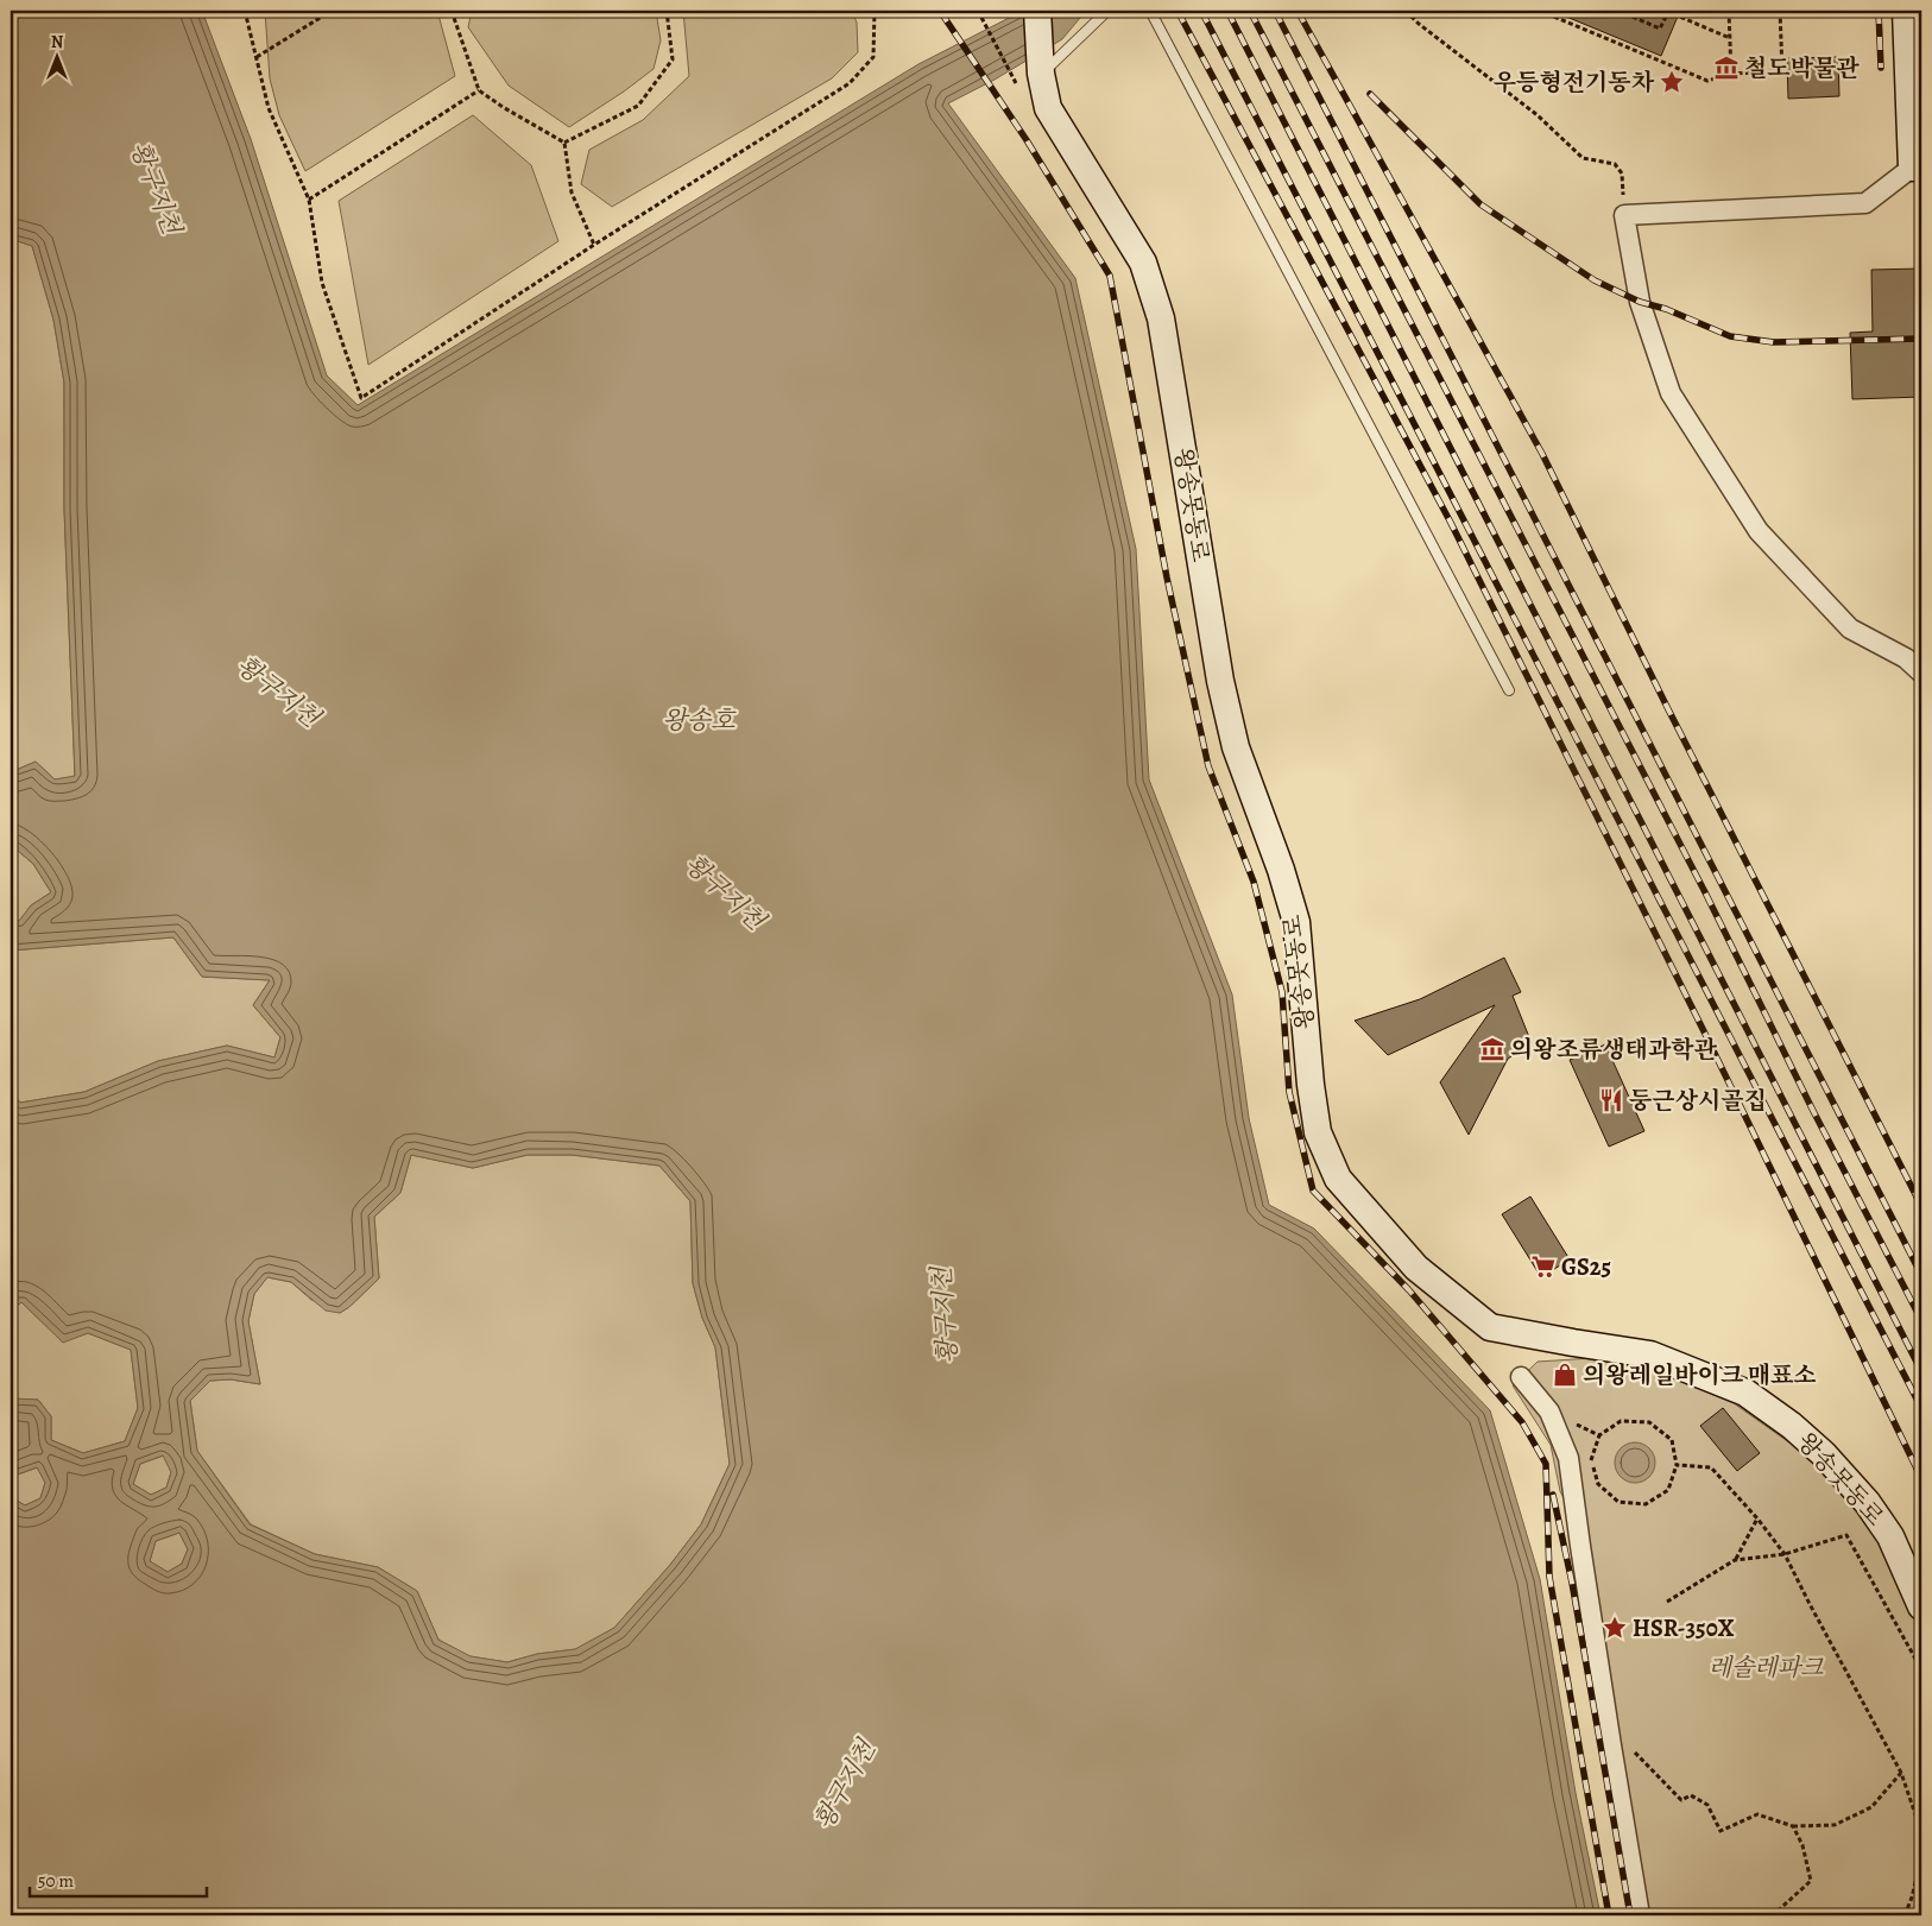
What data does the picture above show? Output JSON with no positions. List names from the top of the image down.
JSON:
{
  "streets": {
    "street": ["왕송못동로"]
  },
  "water": ["황구지천", "왕송호"],
  "parks": ["레솔레파크"],
  "places": {
    "museum": ["철도박물관", "의왕조류생태과학관"],
    "place": ["우등형전기동차", "HSR-350X"],
    "restaurant": ["둥근상시골집"],
    "supermarket": ["GS25"],
    "shop": ["의왕레일바이크 매표소"]
  },
  "scale_bar": "50 m",
  "north": "top"
}
